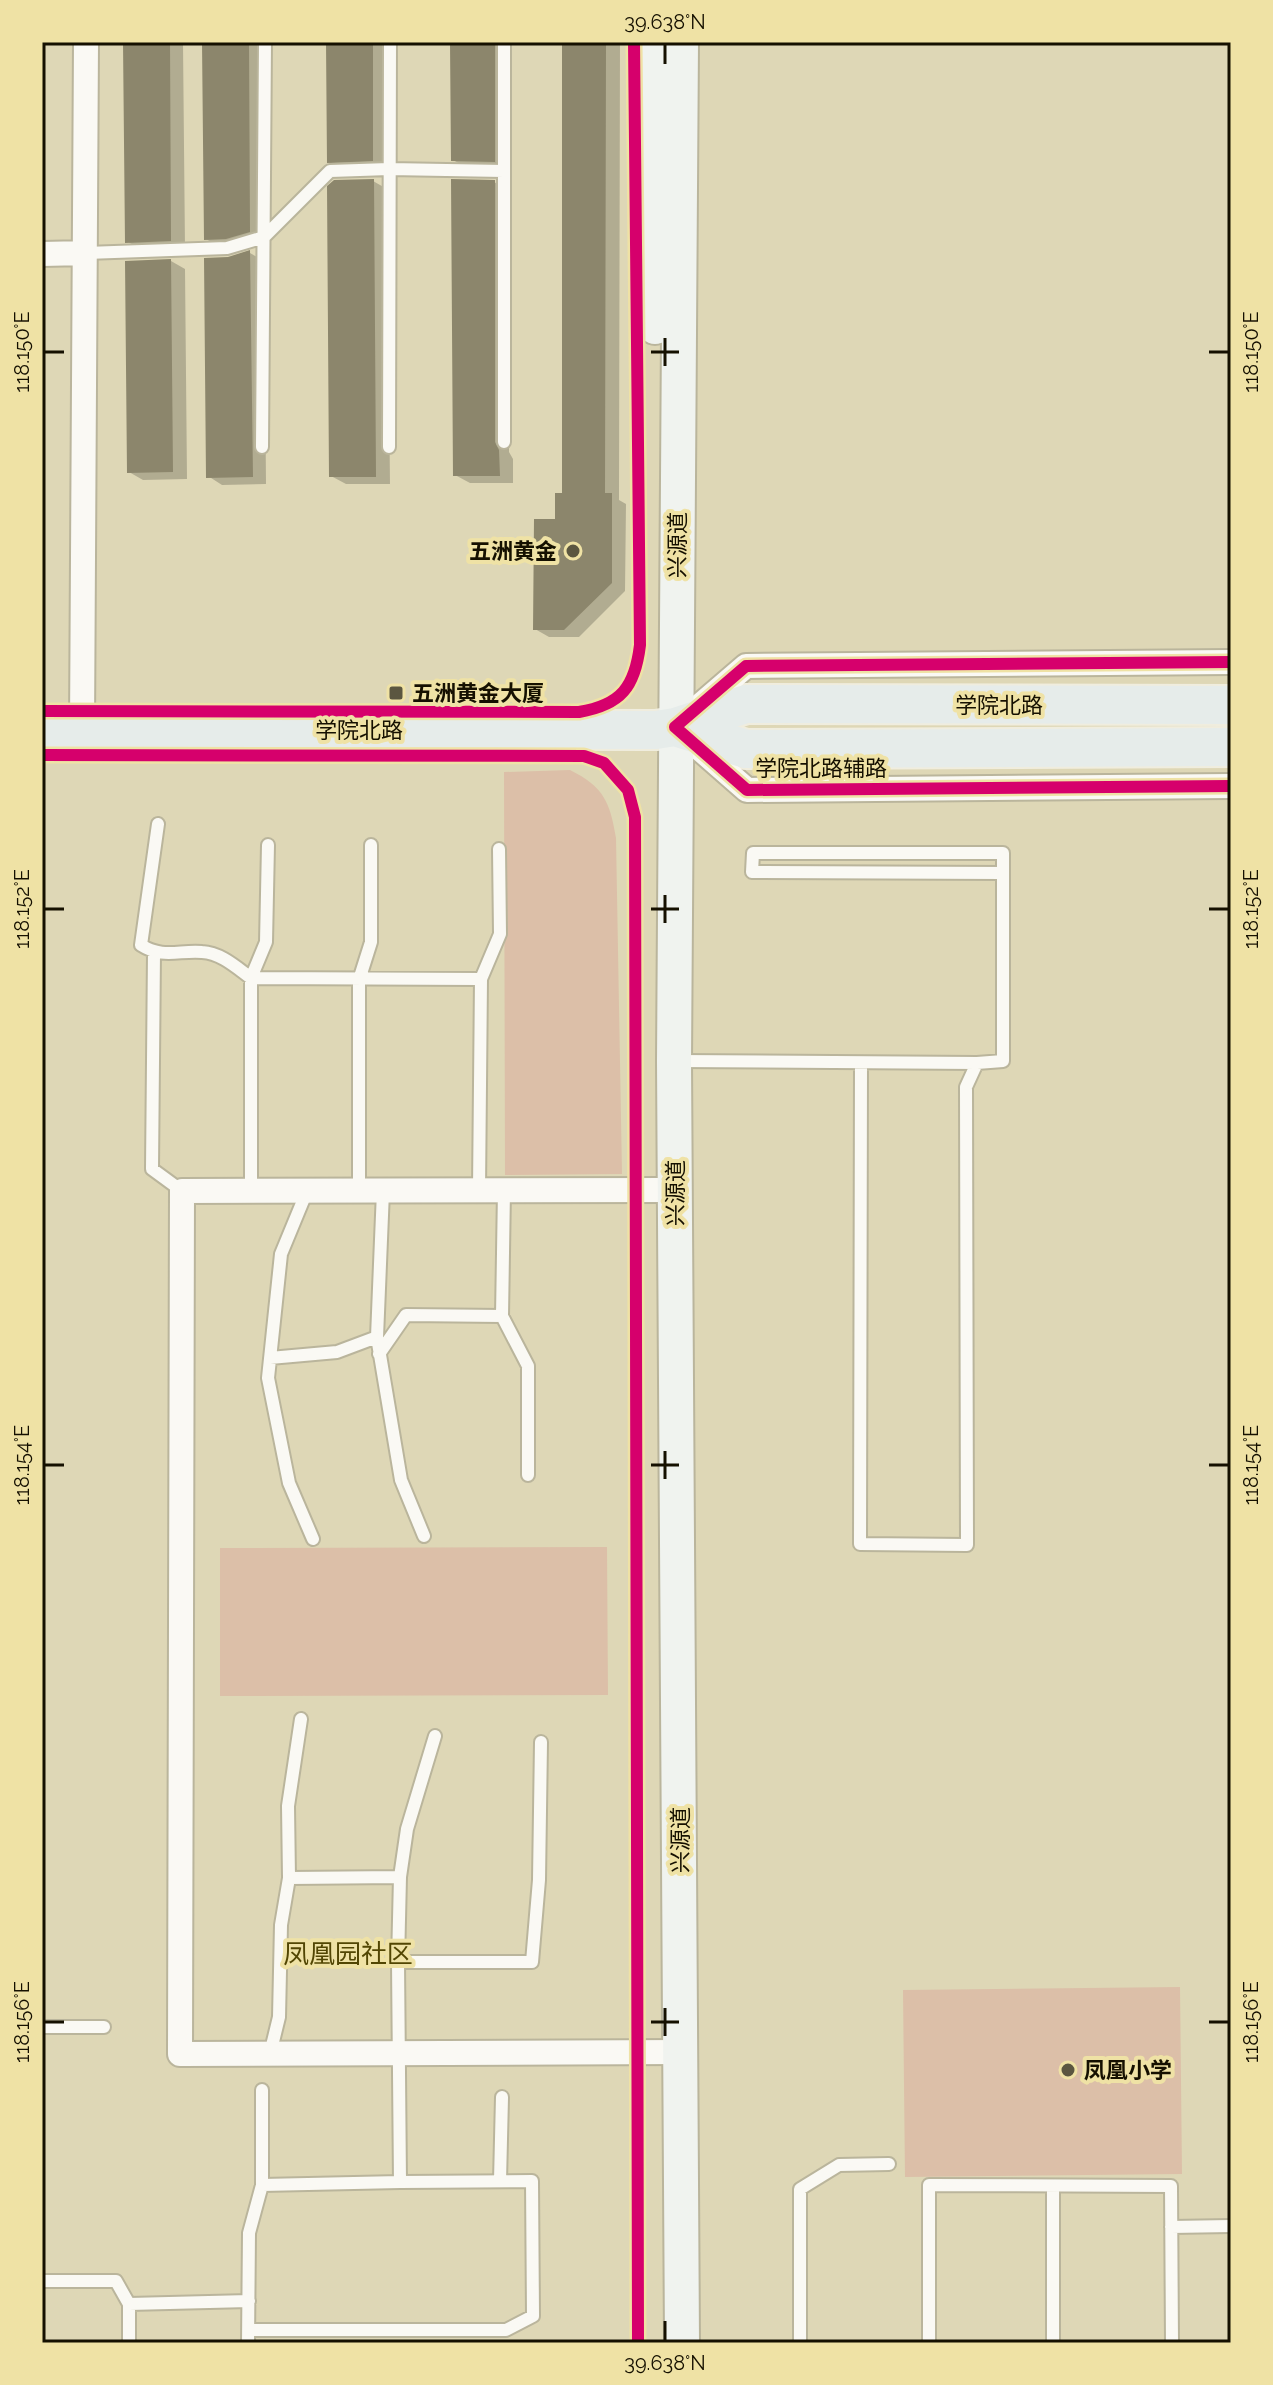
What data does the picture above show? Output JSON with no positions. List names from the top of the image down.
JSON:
{
  "streets": {
    "main road": ["兴源道", "学院北路"],
    "street": ["学院北路辅路"]
  },
  "crossings": [
    ["兴源道", "学院北路"],
    ["兴源道", "学院北路辅路"],
    ["学院北路", "学院北路辅路"]
  ],
  "districts": ["凤凰园社区"],
  "places": {
    "other": ["五洲黄金", "凤凰小学"],
    "transit": ["五洲黄金大厦"]
  },
  "coordinates": [
    "39.638°N",
    "118.150°E",
    "118.152°E",
    "118.154°E",
    "118.156°E"
  ]
}
